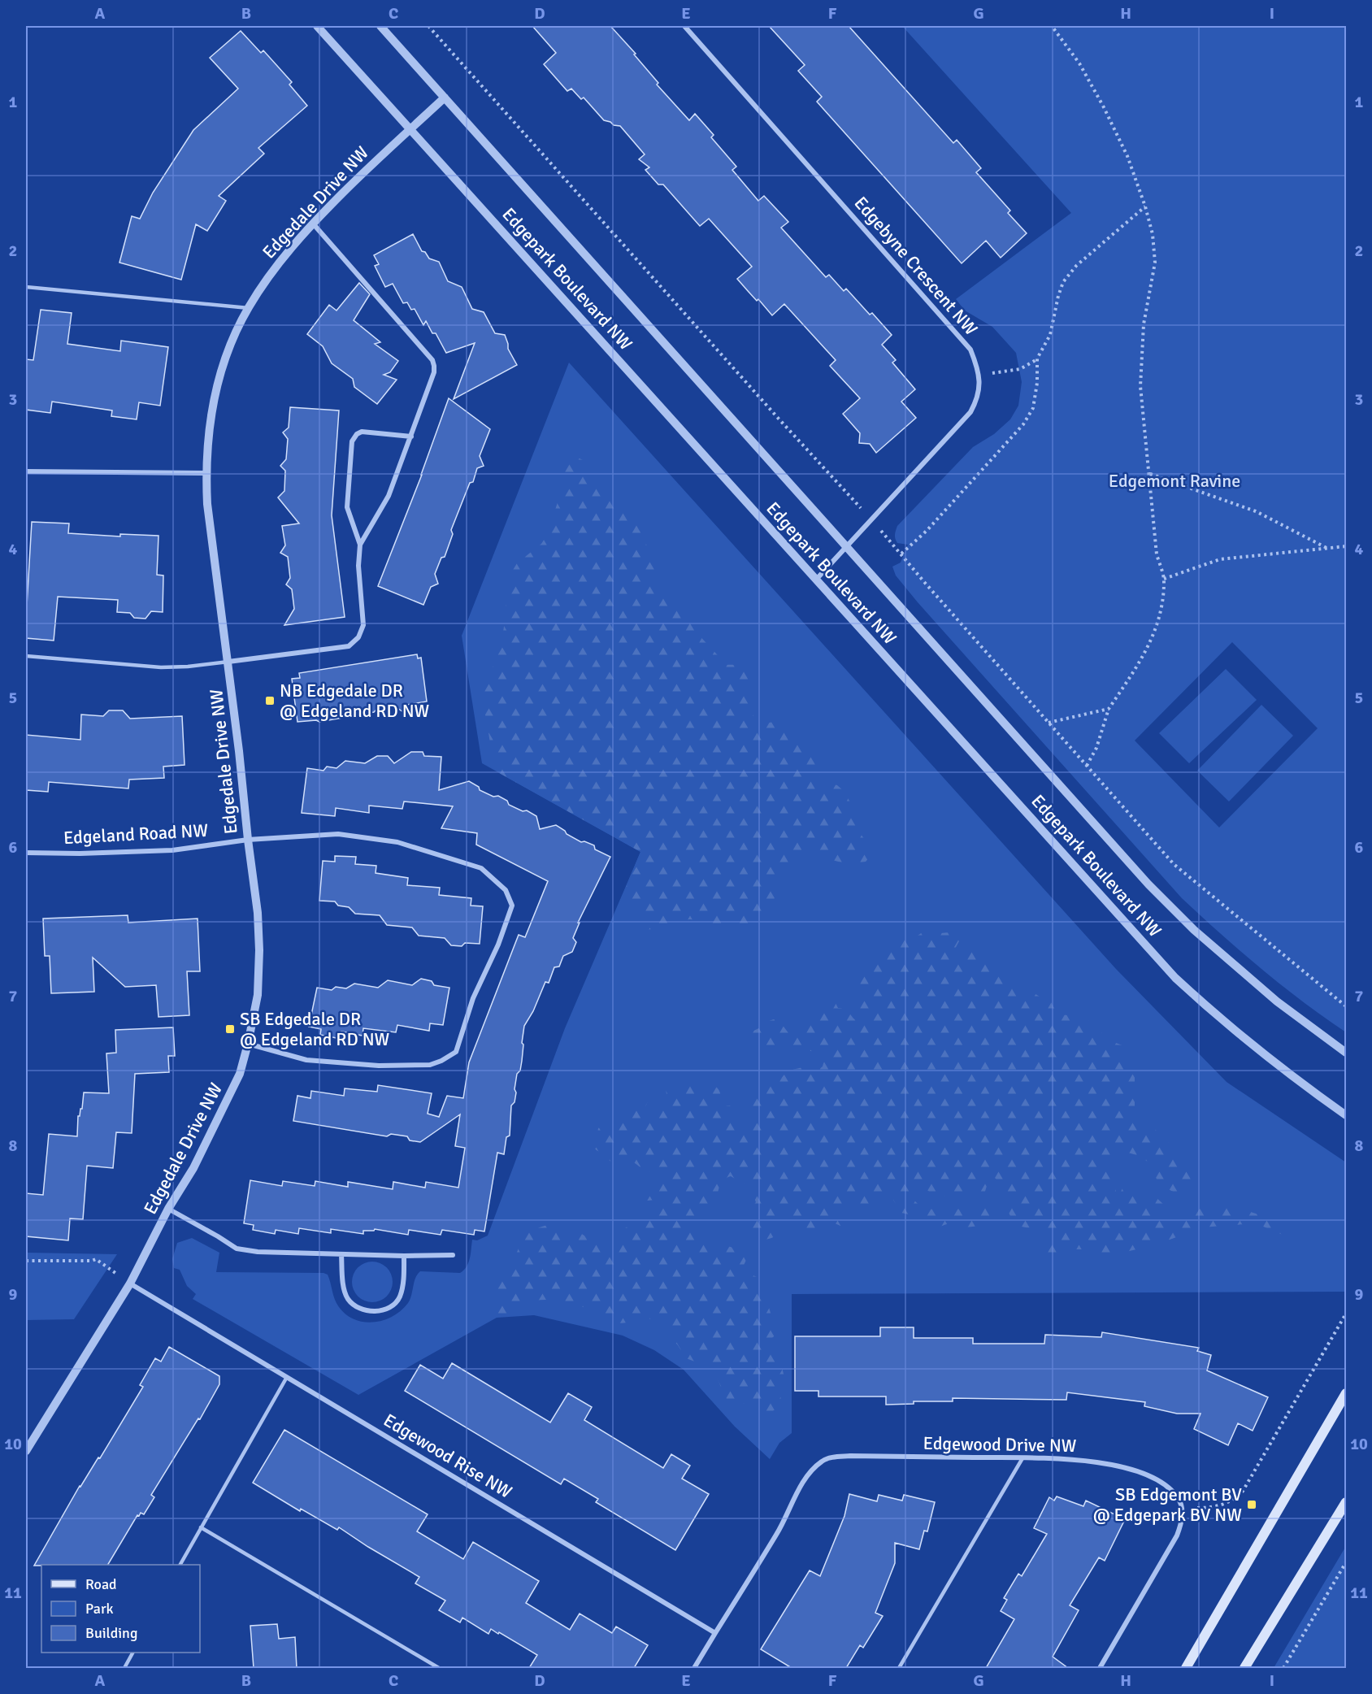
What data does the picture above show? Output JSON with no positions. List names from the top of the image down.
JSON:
{
  "streets": {
    "street": [
      "Edgedale Drive NW",
      "Edgebyne Crescent NW",
      "Edgepark Boulevard NW",
      "Edgeland Road NW",
      "Edgewood Drive NW",
      "Edgewood Rise NW"
    ]
  },
  "crossings": [
    ["Edgedale Drive NW", "Edgepark Boulevard NW"],
    ["Edgedale Drive NW", "Edgeland Road NW"],
    ["Edgedale Drive NW", "Edgewood Rise NW"],
    ["Edgebyne Crescent NW", "Edgepark Boulevard NW"],
    ["Edgewood Drive NW", "Edgewood Rise NW"]
  ],
  "parks": ["Edgemont Ravine"],
  "places": {
    "transit": ["NB Edgedale DR @ Edgeland RD NW", "SB Edgedale DR @ Edgeland RD NW", "SB Edgemont BV @ Edgepark BV NW"]
  },
  "legend": ["Road", "Park", "Building"],
  "grid": {
    "columns": [
      "A",
      "B",
      "C",
      "D",
      "E",
      "F",
      "G",
      "H",
      "I"
    ],
    "rows": [
      "1",
      "2",
      "3",
      "4",
      "5",
      "6",
      "7",
      "8",
      "9",
      "10",
      "11"
    ]
  }
}
